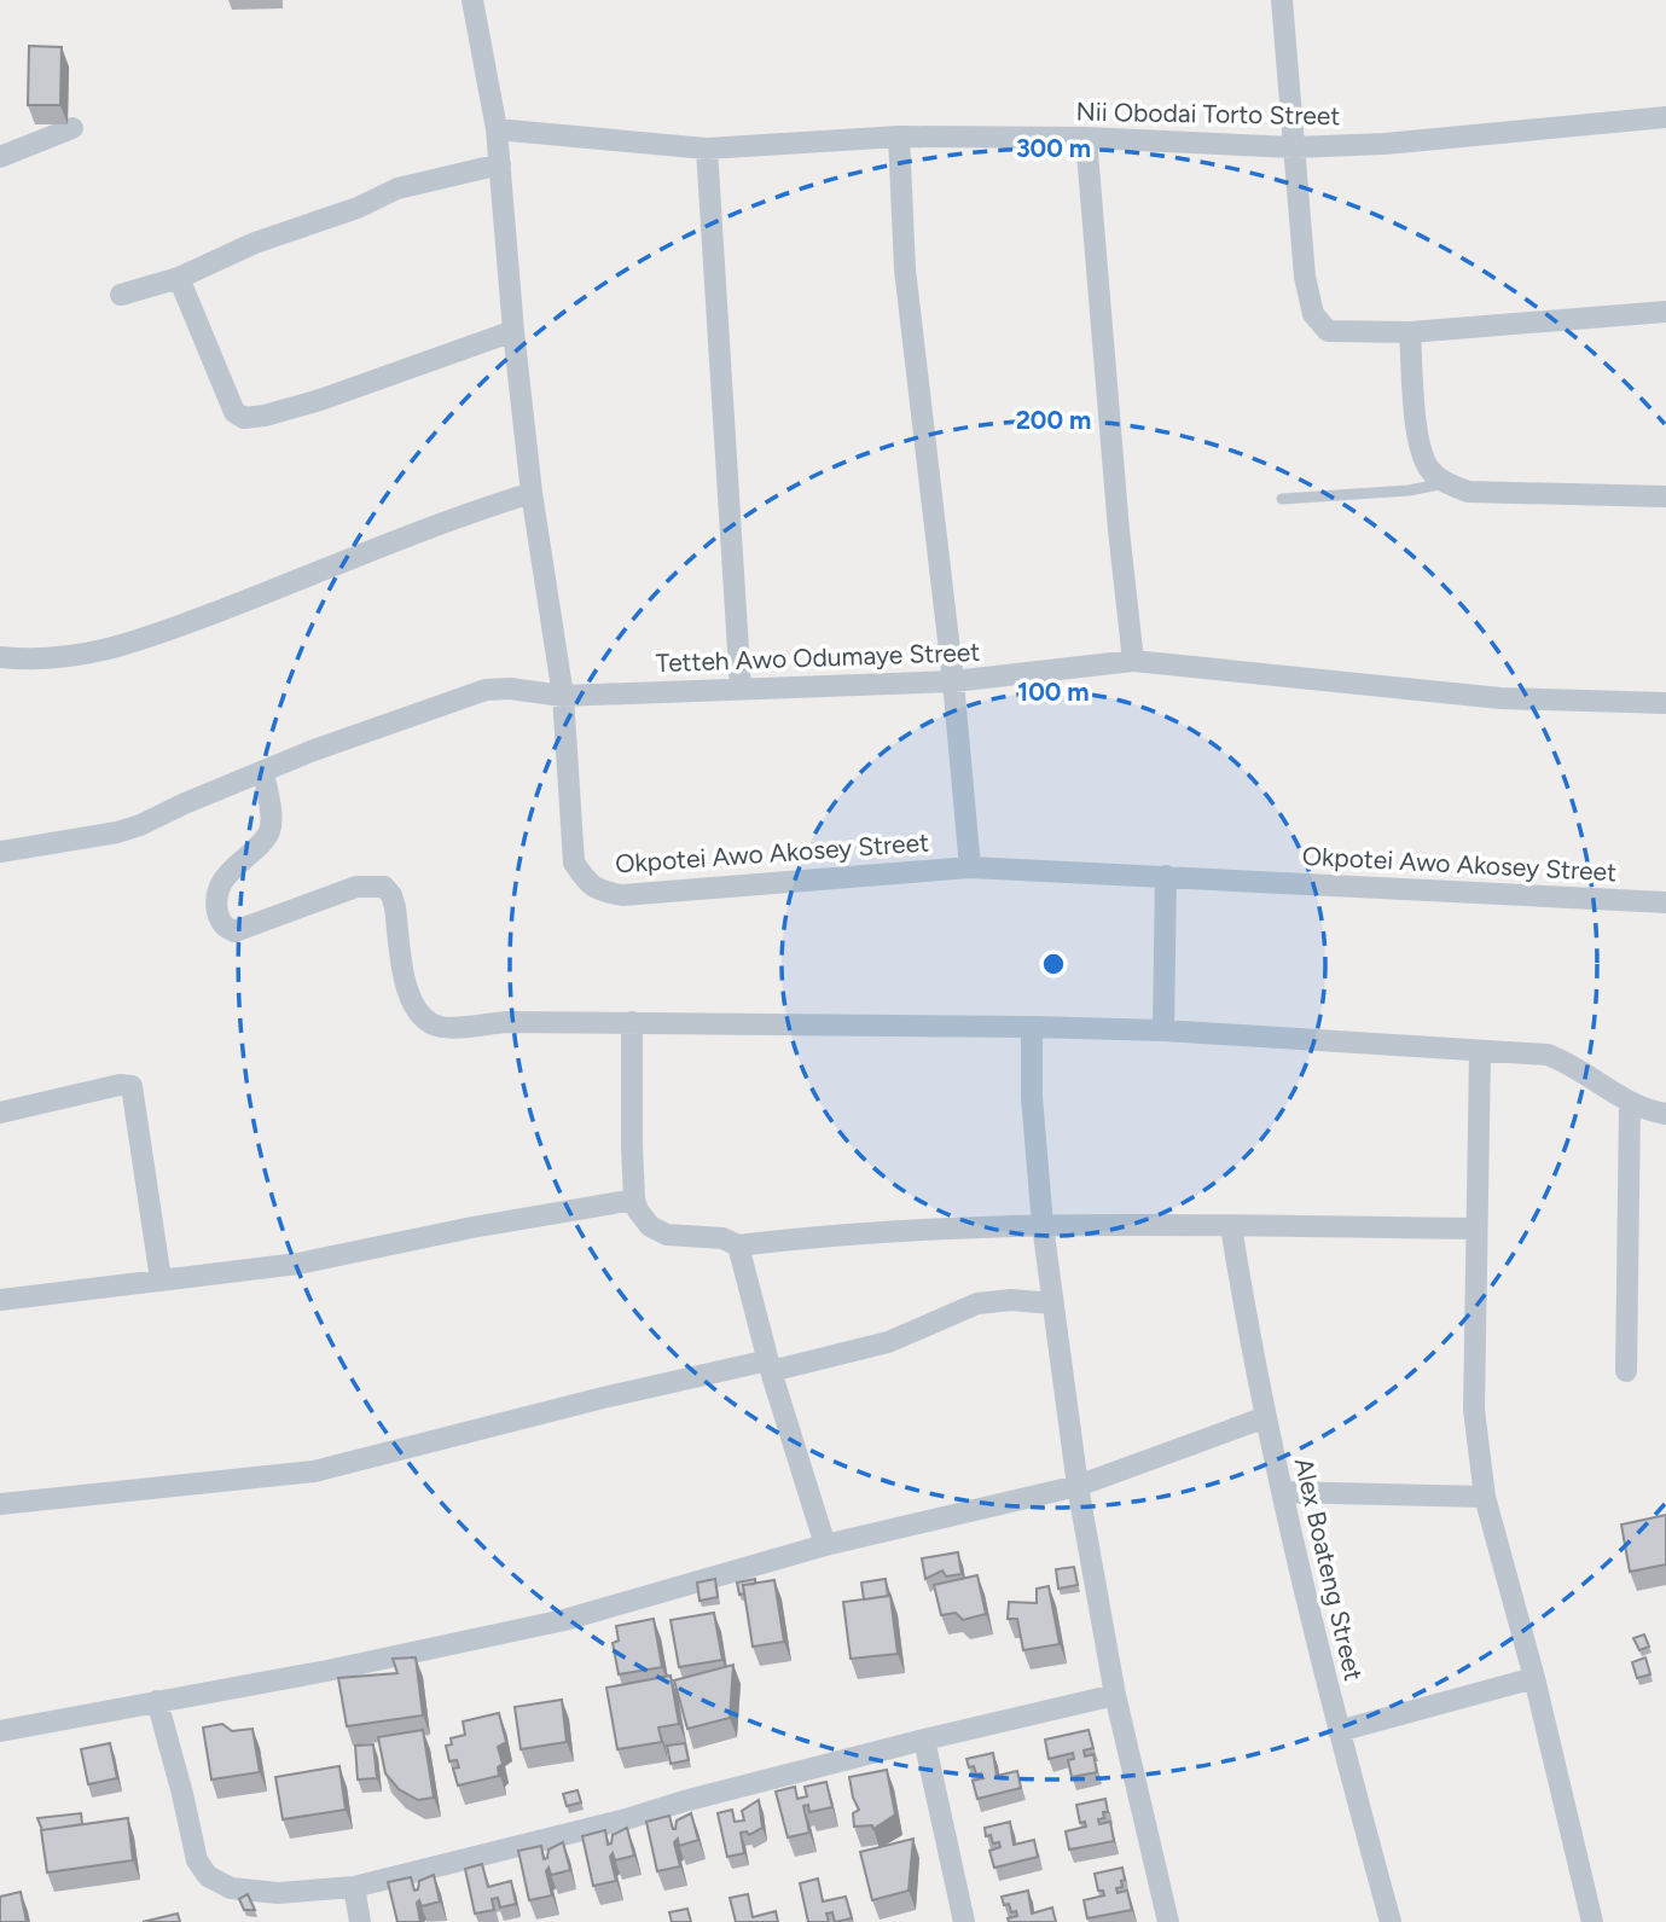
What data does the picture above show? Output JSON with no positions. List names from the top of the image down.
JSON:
{
  "streets": {
    "street": [
      "Nii Obodai Torto Street",
      "Tetteh Awo Odumaye Street",
      "Okpotei Awo Akosey Street",
      "Alex Boateng Street"
    ]
  },
  "crossings": [
    ["Nii Obodai Torto Street", "Okpotei Awo Akosey Street"],
    ["Tetteh Awo Odumaye Street", "Okpotei Awo Akosey Street"]
  ],
  "rings": ["300 m", "200 m", "100 m"]
}
